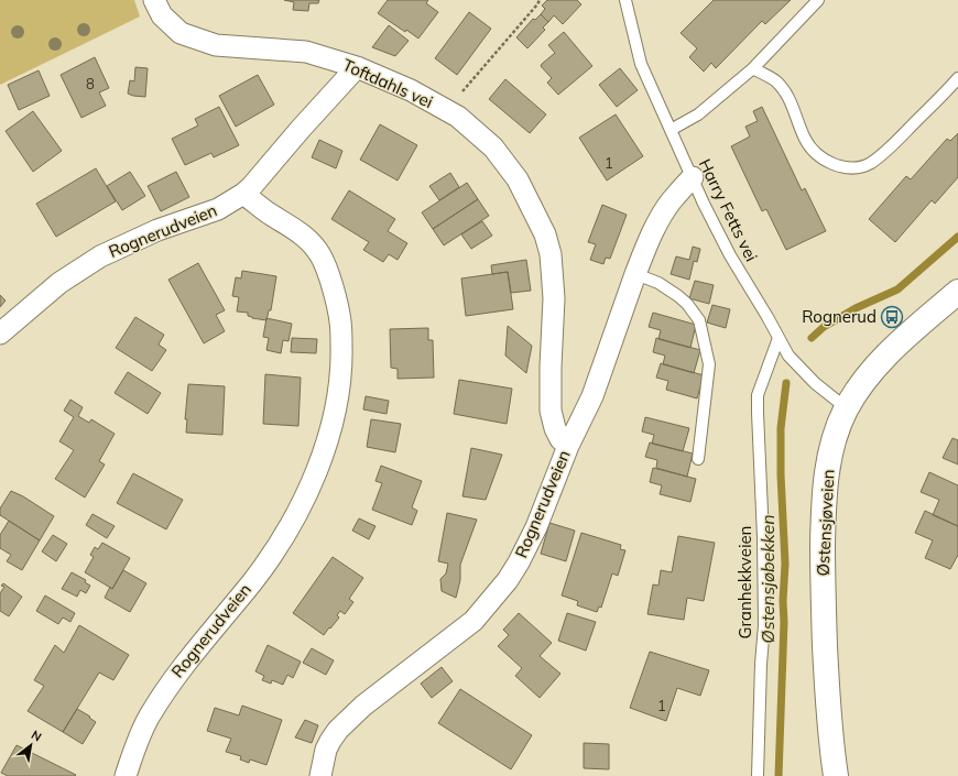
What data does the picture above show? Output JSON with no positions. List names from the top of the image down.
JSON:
{
  "streets": {
    "main road": ["Østensjøveien"],
    "street": ["Toftdahls vei", "Rognerudveien"],
    "lane": ["Harry Fetts vei", "Granhekkveien"]
  },
  "crossings": [
    ["Toftdahls vei", "Rognerudveien"],
    ["Harry Fetts vei", "Rognerudveien"],
    ["Harry Fetts vei", "Østensjøveien"],
    ["Harry Fetts vei", "Granhekkveien"]
  ],
  "water": ["Østensjøbekken"],
  "places": {
    "bus stop": ["Rognerud"]
  },
  "house_numbers": ["8", "1", "1"],
  "north": "top right"
}
